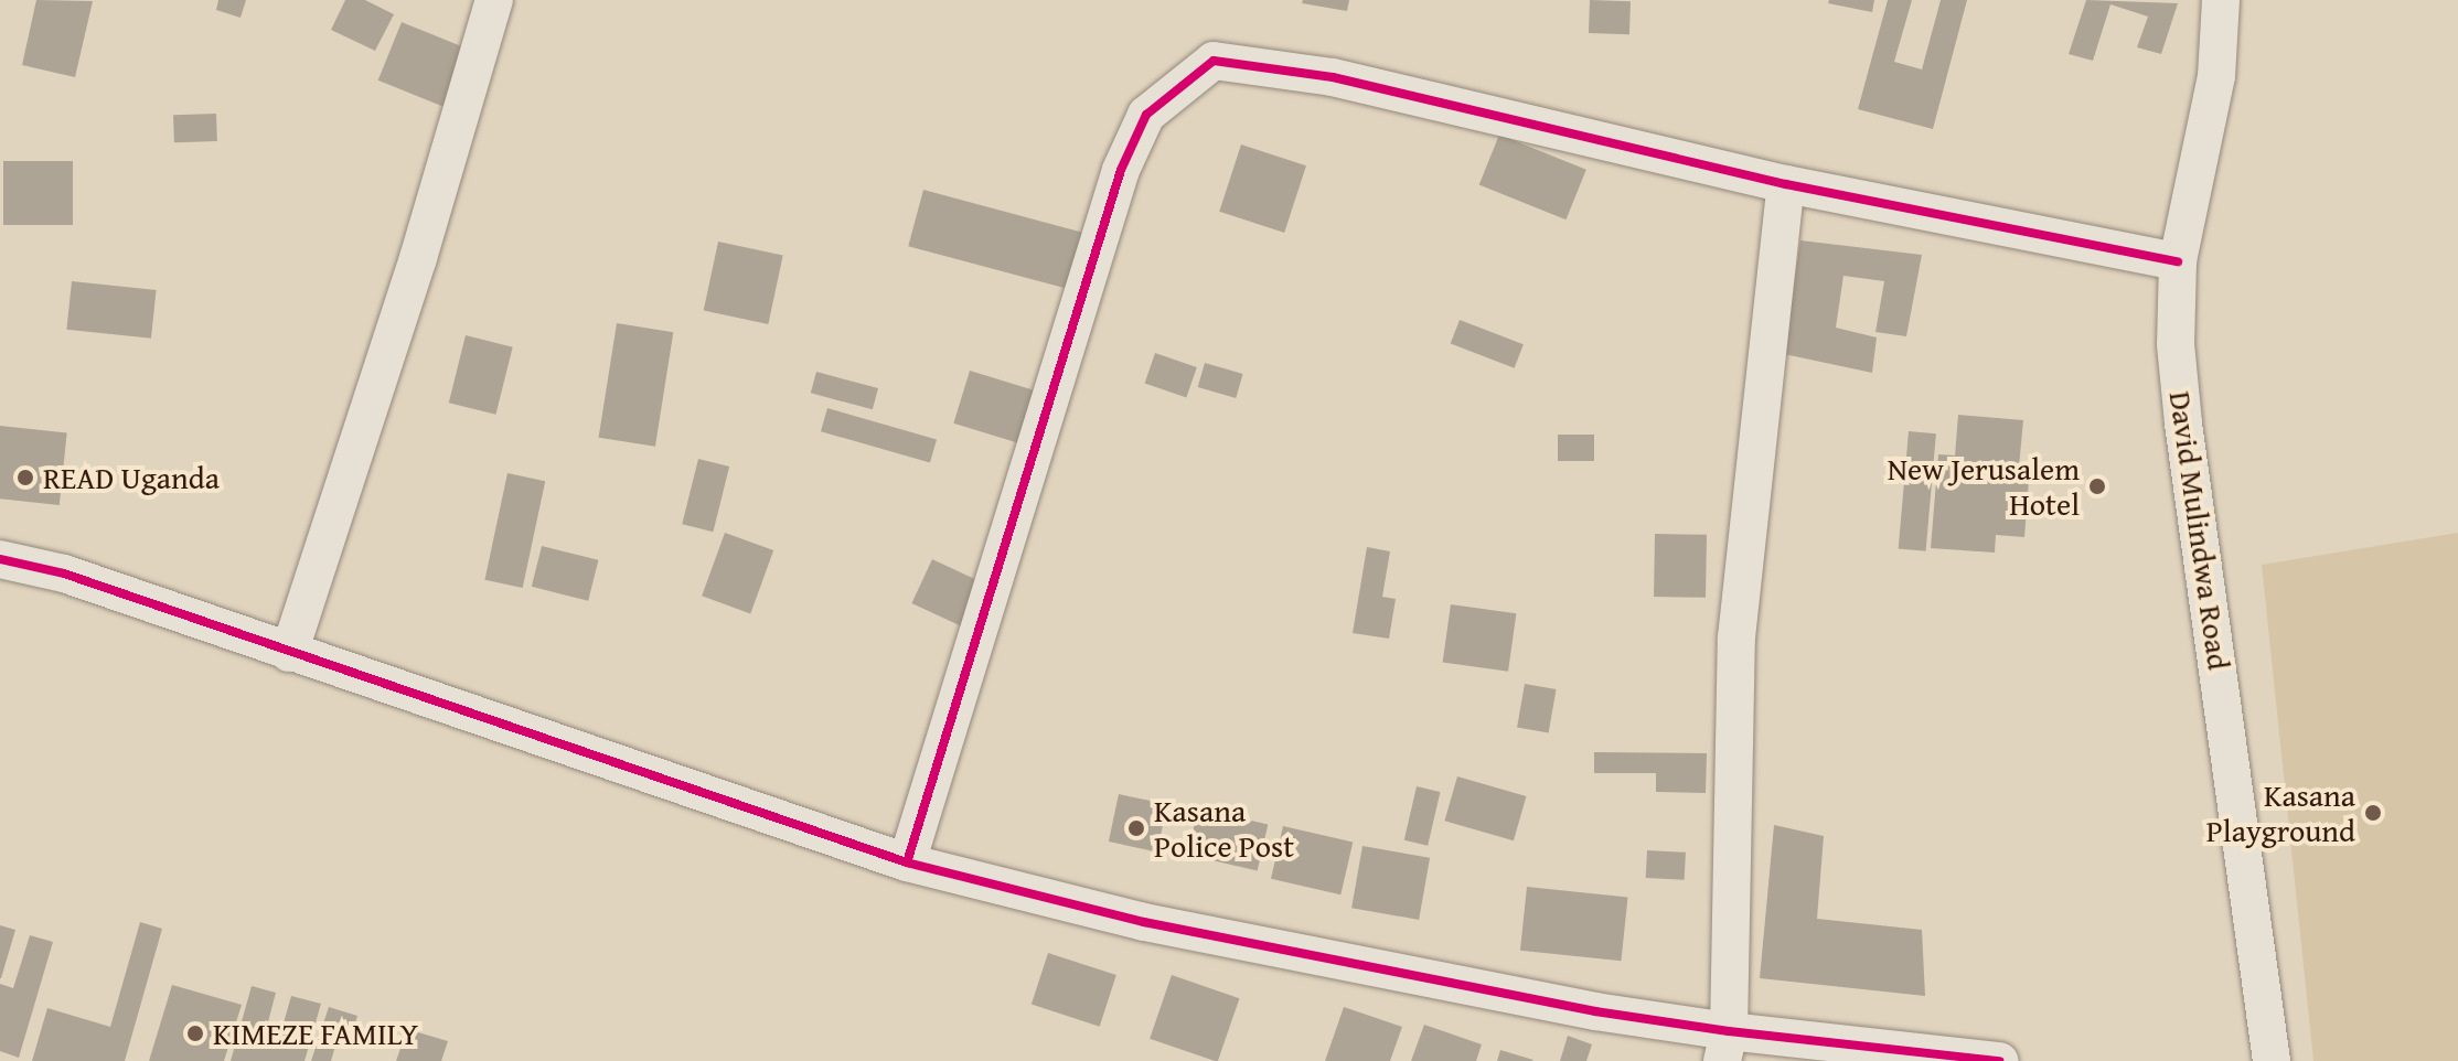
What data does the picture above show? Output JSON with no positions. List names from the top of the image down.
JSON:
{
  "streets": {
    "street": ["David Mulindwa Road"]
  },
  "places": [
    "READ Uganda",
    "New Jerusalem Hotel",
    "Kasana Playground",
    "Kasana Police Post",
    "KIMEZE FAMILY"
  ]
}
